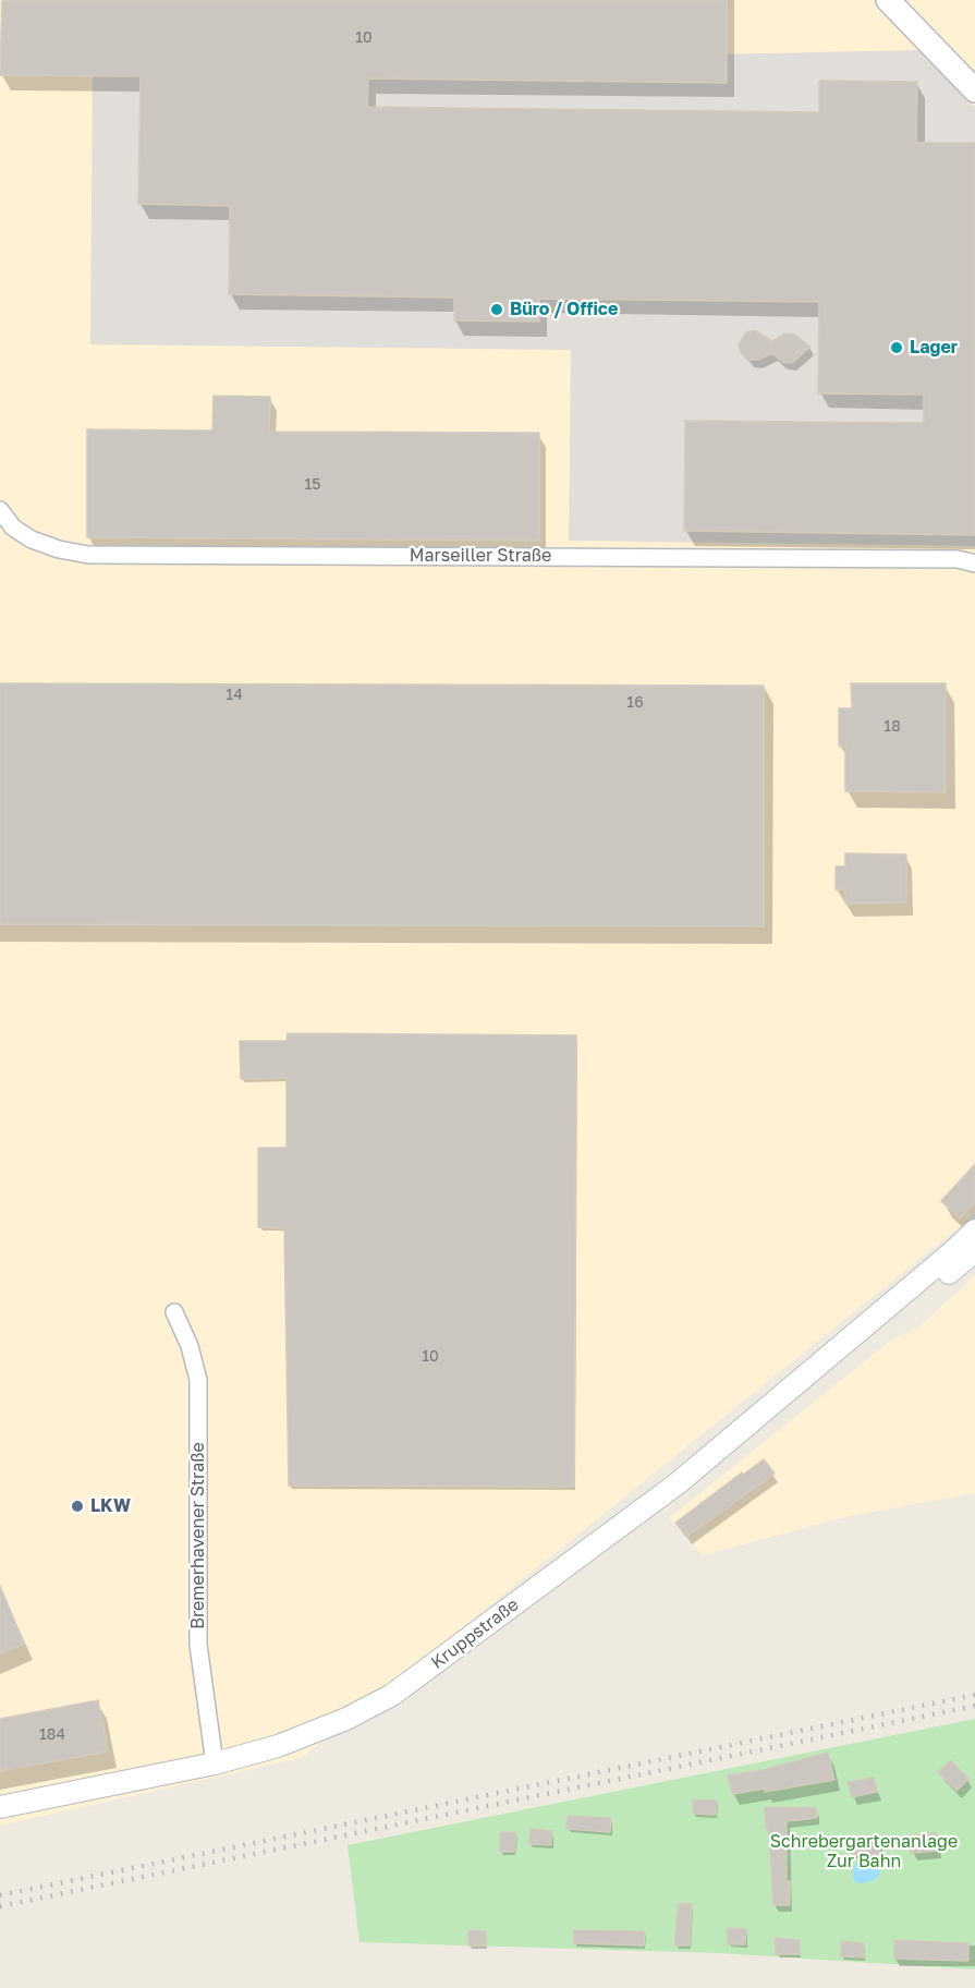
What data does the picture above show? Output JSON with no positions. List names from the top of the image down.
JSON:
{
  "streets": {
    "street": ["Marseiller Straße", "Bremerhavener Straße", "Kruppstraße"]
  },
  "crossings": [
    ["Bremerhavener Straße", "Kruppstraße"]
  ],
  "parks": ["Schrebergartenanlage Zur Bahn"],
  "places": ["Büro / Office", "Lager", "LKW"],
  "house_numbers": [
    "10",
    "15",
    "14",
    "16",
    "18",
    "10",
    "184"
  ]
}
